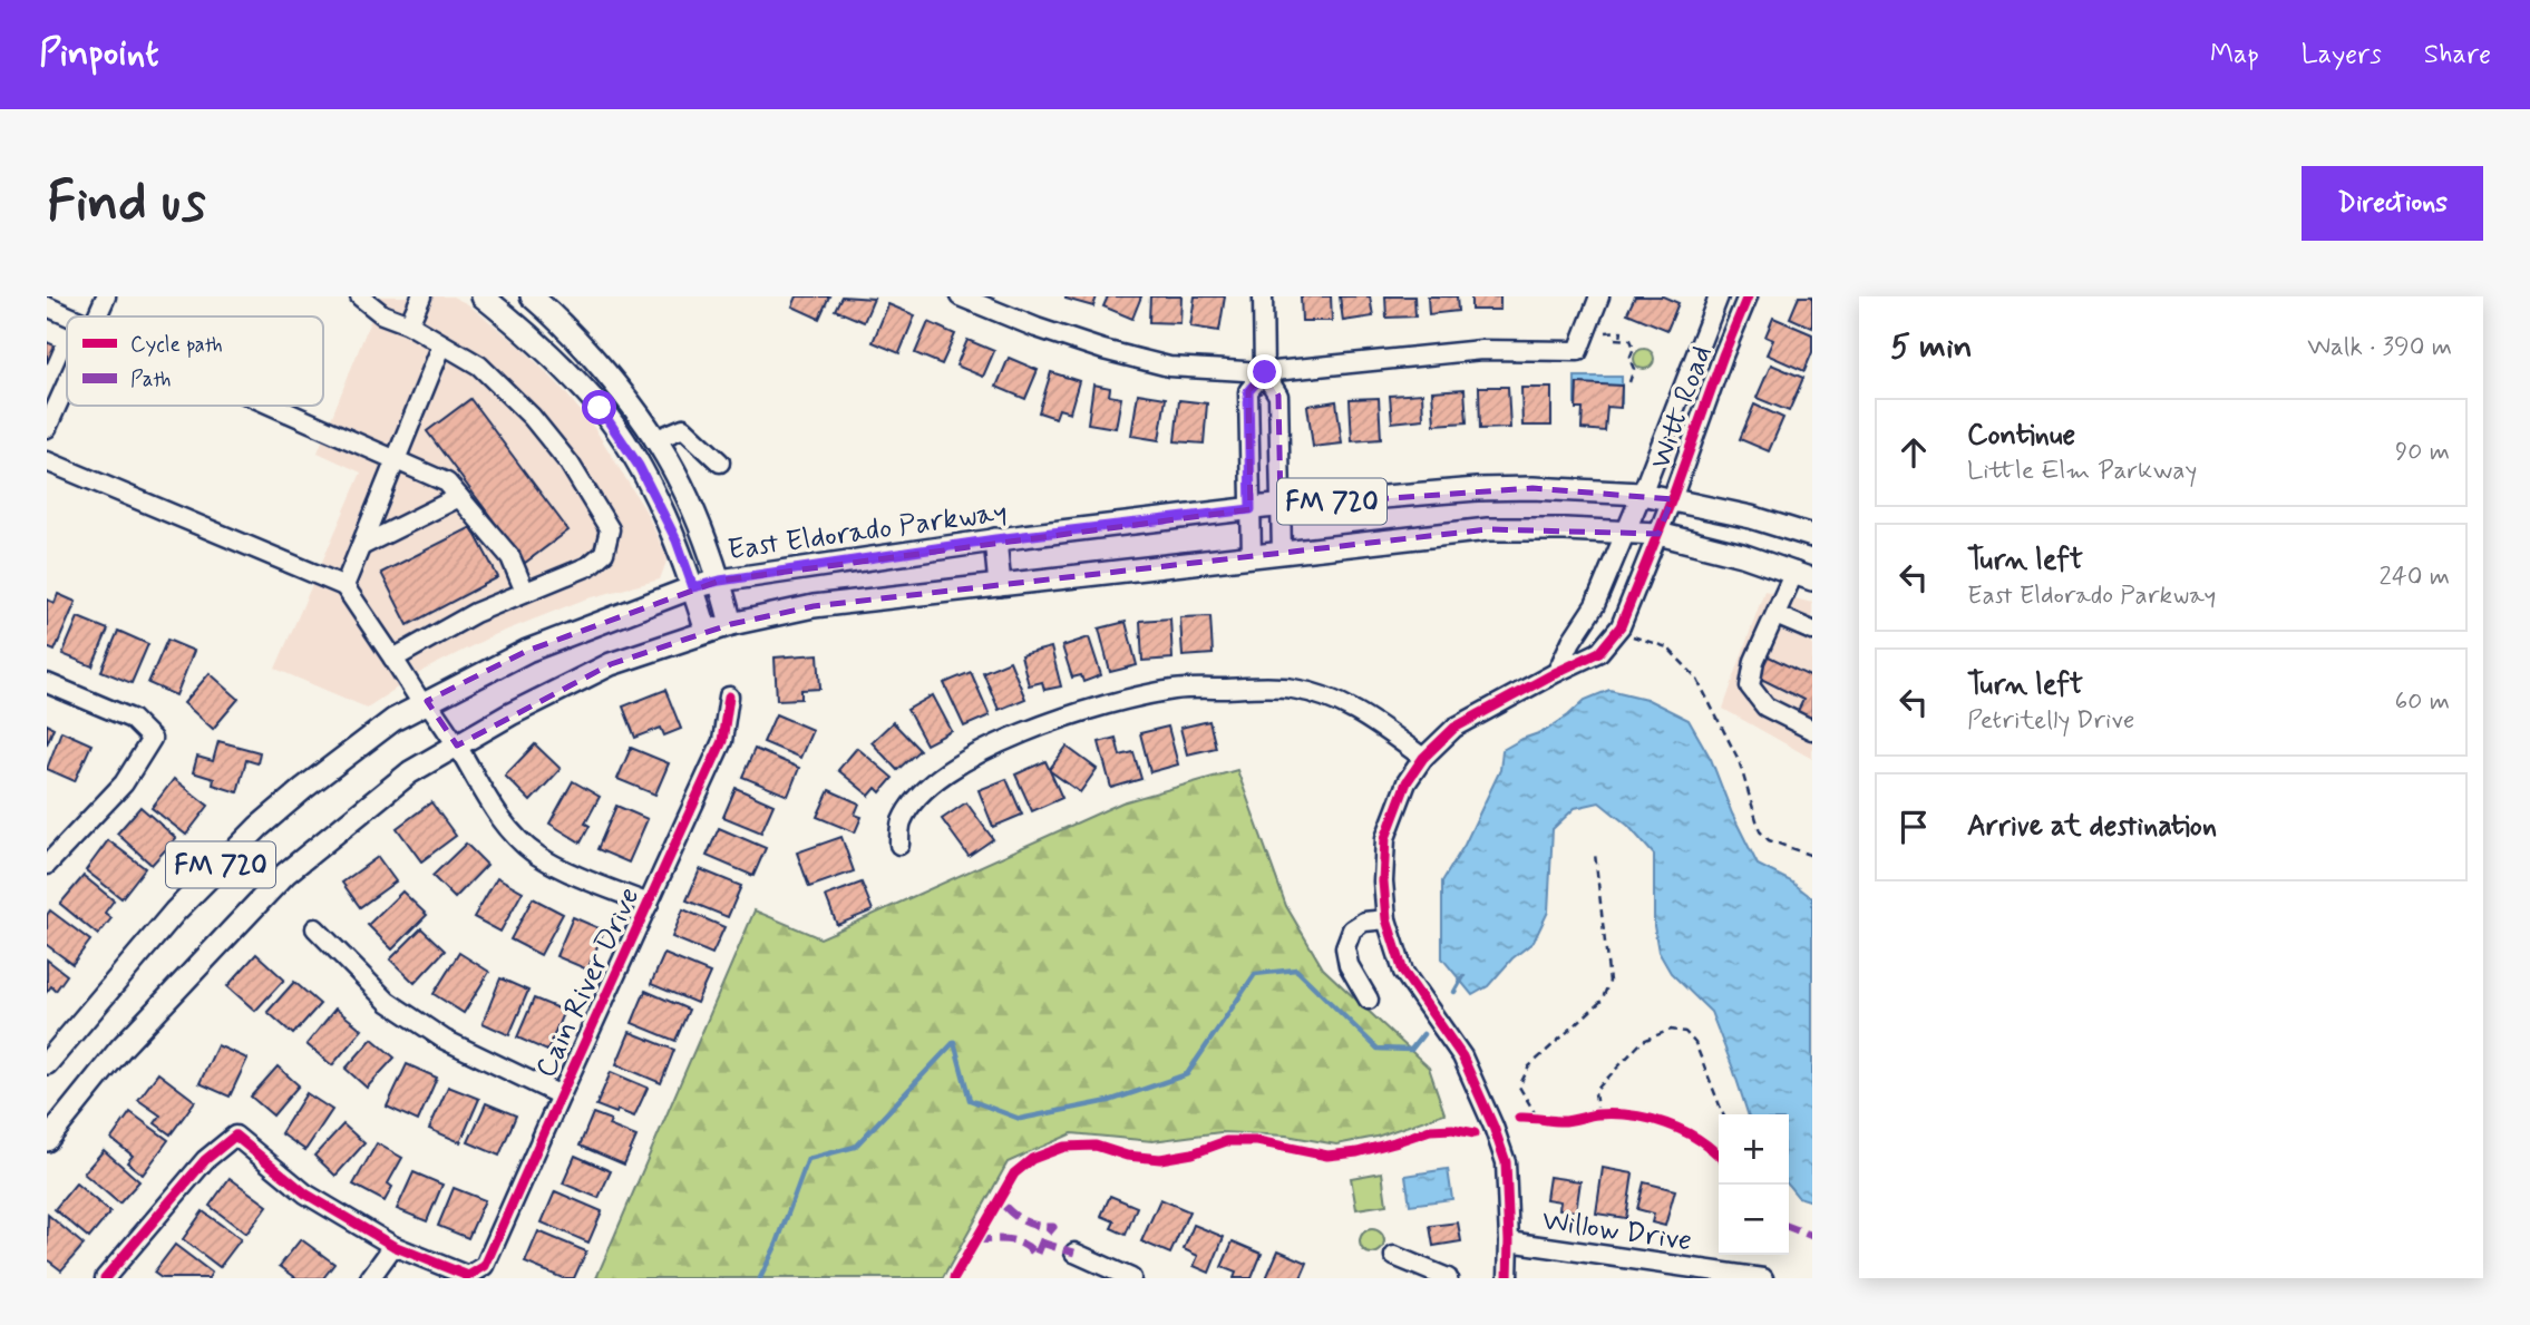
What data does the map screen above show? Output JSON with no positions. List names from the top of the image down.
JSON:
{
  "streets": {
    "main road": ["FM 720", "East Eldorado Parkway"],
    "street": ["Witt Road", "Cain River Drive", "Willow Drive"]
  },
  "crossings": [
    ["Witt Road", "FM 720"],
    ["Witt Road", "East Eldorado Parkway"],
    ["Witt Road", "Willow Drive"]
  ],
  "legend": ["Cycle path", "Path"],
  "page": {
    "header": "Pinpoint",
    "nav": ["Map", "Layers", "Share"],
    "buttons": "Directions",
    "title": "Find us",
    "heading": ["5 min", "Walk · 390 m"],
    "list": [
      ["Continue", "Little Elm Parkway", "90 m"],
      ["Turn left", "East Eldorado Parkway", "240 m"],
      ["Turn left", "Petritelly Drive", "60 m"],
      "Arrive at destination"
    ],
    "map_buttons": ["+", "−"]
  }
}
